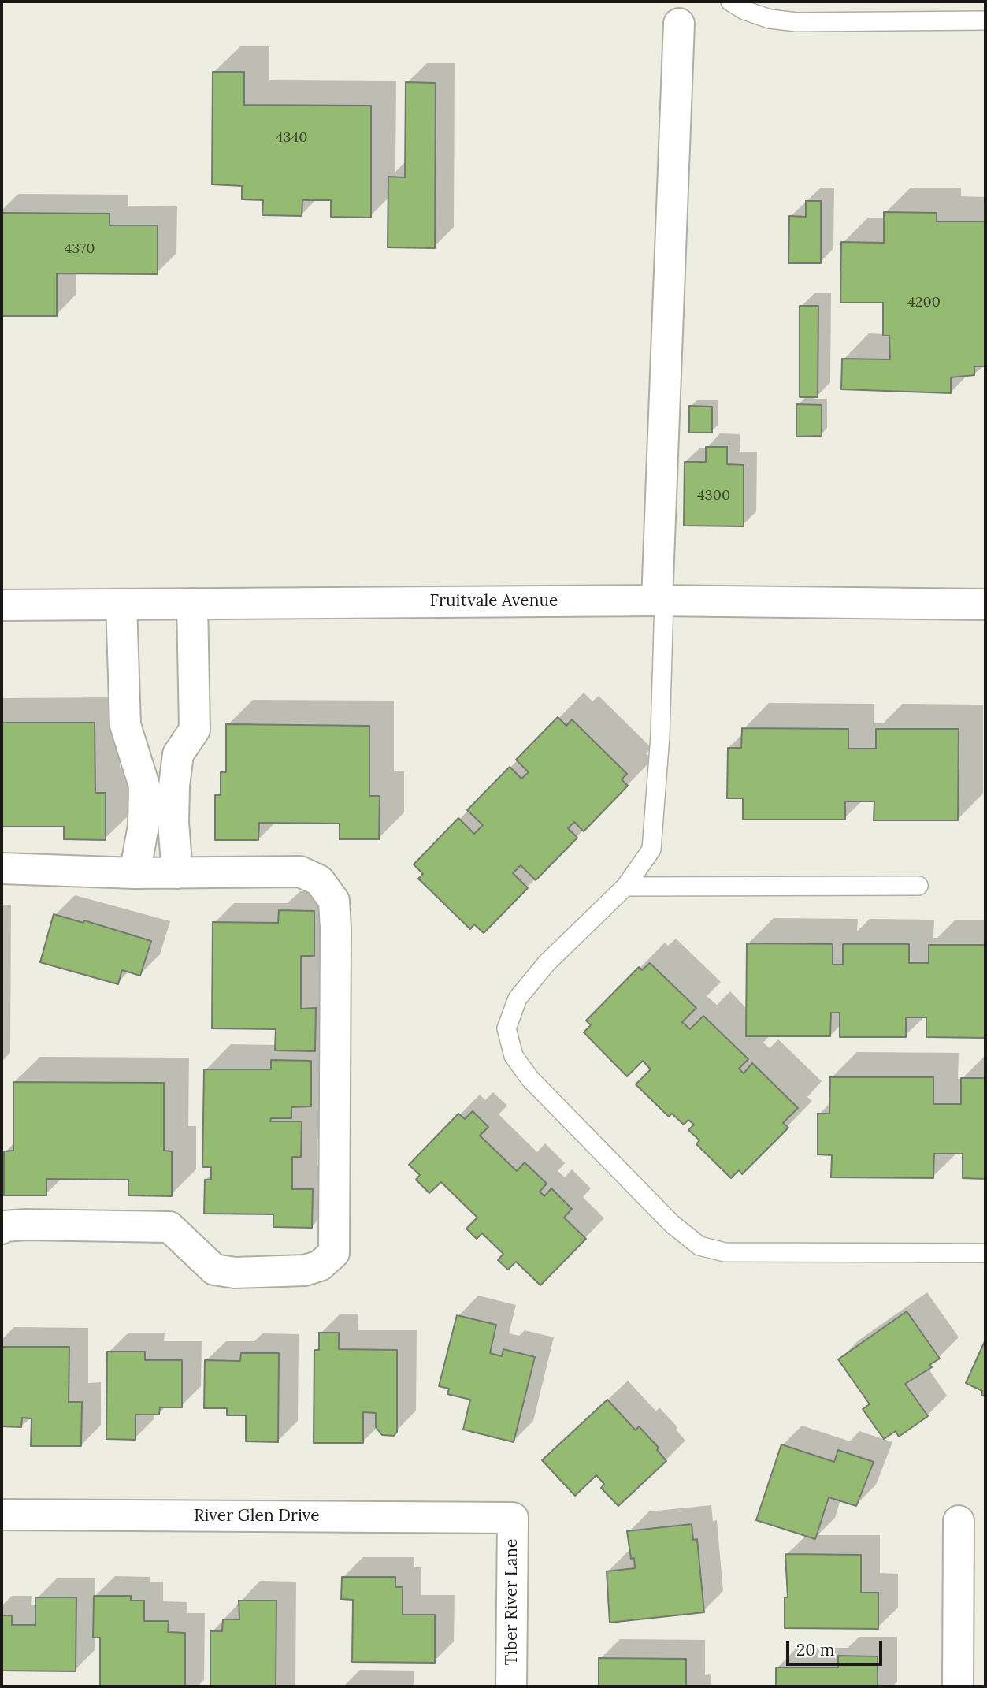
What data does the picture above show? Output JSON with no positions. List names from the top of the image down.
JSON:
{
  "streets": {
    "street": ["Fruitvale Avenue", "River Glen Drive", "Tiber River Lane"]
  },
  "crossings": [
    ["River Glen Drive", "Tiber River Lane"]
  ],
  "house_numbers": [
    "4340",
    "4370",
    "4200",
    "4300"
  ],
  "scale_bar": "20 m"
}
